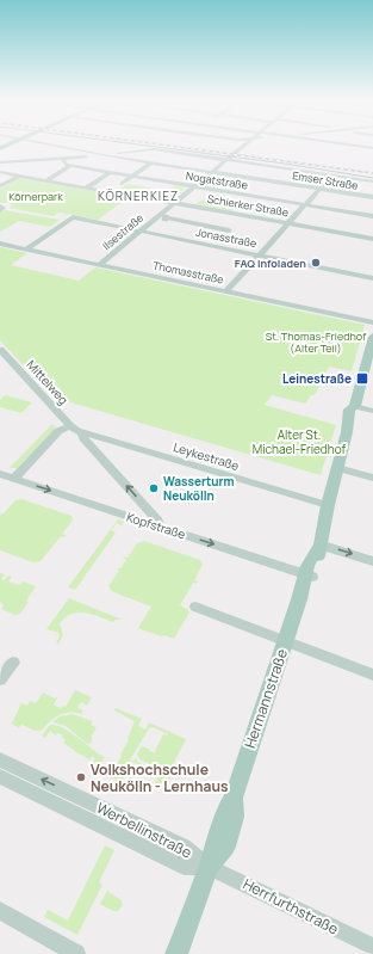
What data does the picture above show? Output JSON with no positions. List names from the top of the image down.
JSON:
{
  "streets": {
    "main road": ["Hermannstraße"],
    "street": [
      "Nogatstraße",
      "Emser Straße",
      "Schierker Straße",
      "Ilsestraße",
      "Jonasstraße",
      "Thomasstraße",
      "Mittelweg",
      "Leykestraße",
      "Kopfstraße",
      "Werbellinstraße",
      "Herrfurthstraße"
    ]
  },
  "crossings": [
    ["Nogatstraße", "Ilsestraße"],
    ["Emser Straße", "Ilsestraße"],
    ["Schierker Straße", "Ilsestraße"],
    ["Ilsestraße", "Jonasstraße"],
    ["Ilsestraße", "Thomasstraße"],
    ["Jonasstraße", "Thomasstraße"],
    ["Mittelweg", "Leykestraße"],
    ["Mittelweg", "Kopfstraße"],
    ["Leykestraße", "Hermannstraße"],
    ["Kopfstraße", "Hermannstraße"],
    ["Hermannstraße", "Werbellinstraße"],
    ["Hermannstraße", "Herrfurthstraße"],
    ["Werbellinstraße", "Herrfurthstraße"]
  ],
  "one_way": ["Mittelweg"],
  "districts": ["KÖRNERKIEZ"],
  "parks": ["Körnerpark", "St. Thomas-Friedhof (Alter Teil)", "Alter St. Michael-Friedhof"],
  "places": {
    "other": ["FAQ Infoladen", "Wasserturm Neukölln", "Volkshochschule Neukölln - Lernhaus"],
    "transit": ["Leinestraße"]
  }
}
